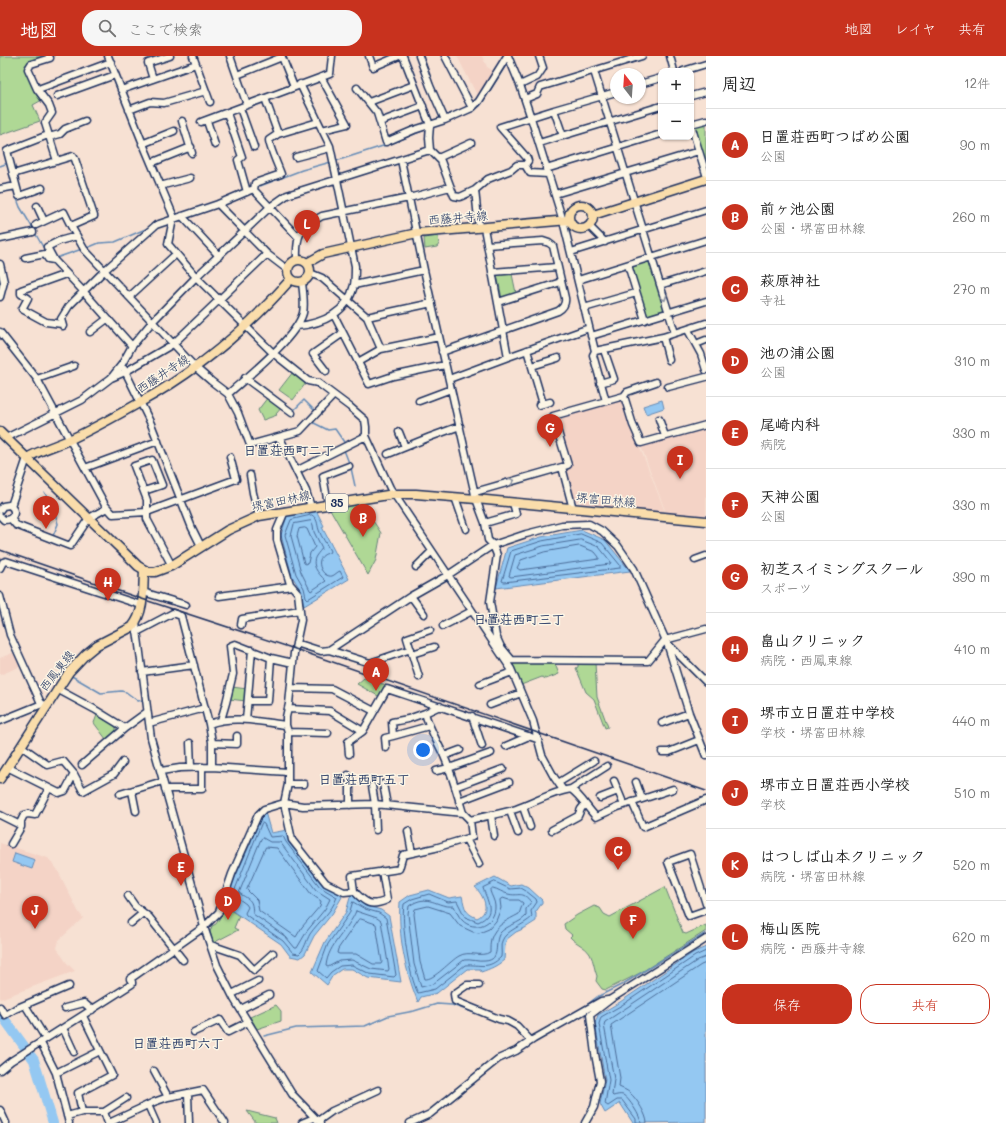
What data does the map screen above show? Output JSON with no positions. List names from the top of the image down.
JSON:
{
  "streets": {
    "main road": [
      "西藤井寺線",
      "堺富田林線",
      "35",
      "西鳳東線"
    ]
  },
  "districts": [
    "日置荘西町二丁",
    "日置荘西町三丁",
    "日置荘西町五丁",
    "日置荘西町六丁"
  ],
  "north": "top",
  "page": {
    "header": "地図",
    "search": "ここで検索",
    "nav": ["地図", "レイヤ", "共有"],
    "heading": ["周辺", "12件"],
    "map_buttons": ["+", "−"],
    "list": [
      {
        "mark": "A",
        "name": "日置荘西町つばめ公園",
        "note": "公園",
        "value": "90 m"
      },
      {
        "mark": "B",
        "name": "前ヶ池公園",
        "note": "公園 · 堺富田林線",
        "value": "260 m"
      },
      {
        "mark": "C",
        "name": "萩原神社",
        "note": "寺社",
        "value": "270 m"
      },
      {
        "mark": "D",
        "name": "池の浦公園",
        "note": "公園",
        "value": "310 m"
      },
      {
        "mark": "E",
        "name": "尾崎内科",
        "note": "病院",
        "value": "330 m"
      },
      {
        "mark": "F",
        "name": "天神公園",
        "note": "公園",
        "value": "330 m"
      },
      {
        "mark": "G",
        "name": "初芝スイミングスクール",
        "note": "スポーツ",
        "value": "390 m"
      },
      {
        "mark": "H",
        "name": "畠山クリニック",
        "note": "病院 · 西鳳東線",
        "value": "410 m"
      },
      {
        "mark": "I",
        "name": "堺市立日置荘中学校",
        "note": "学校 · 堺富田林線",
        "value": "440 m"
      },
      {
        "mark": "J",
        "name": "堺市立日置荘西小学校",
        "note": "学校",
        "value": "510 m"
      },
      {
        "mark": "K",
        "name": "はつしば山本クリニック",
        "note": "病院 · 堺富田林線",
        "value": "520 m"
      },
      {
        "mark": "L",
        "name": "梅山医院",
        "note": "病院 · 西藤井寺線",
        "value": "620 m"
      }
    ],
    "pins": [
      "L",
      "G",
      "I",
      "K",
      "B",
      "H",
      "A",
      "C",
      "E",
      "D",
      "J",
      "F"
    ],
    "buttons": ["保存", "共有"]
  }
}
